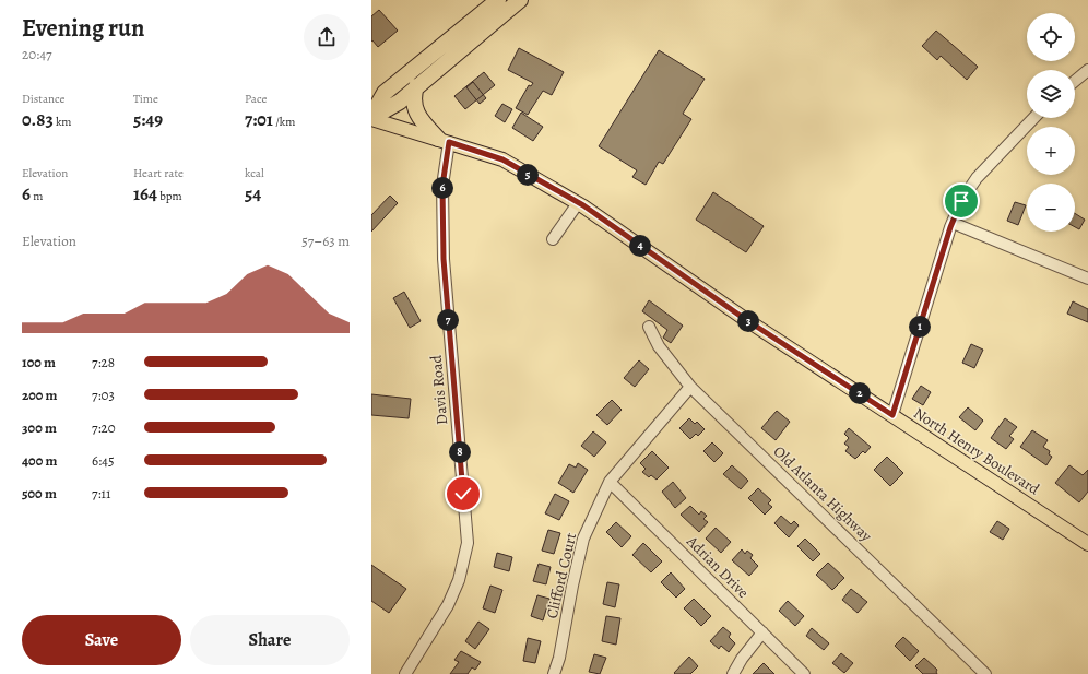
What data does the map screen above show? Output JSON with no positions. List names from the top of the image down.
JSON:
{
  "streets": {
    "main road": ["North Henry Boulevard"],
    "street": [
      "Davis Road",
      "Old Atlanta Highway",
      "Adrian Drive",
      "Clifford Court"
    ]
  },
  "crossings": [
    ["Davis Road", "North Henry Boulevard"],
    ["Old Atlanta Highway", "Clifford Court"],
    ["Adrian Drive", "Clifford Court"]
  ],
  "page": {
    "heading": ["Evening run", "20:47"],
    "map_buttons": ["+", "−"],
    "stats": [
      ["Distance", "0.83 km"],
      ["Time", "5:49"],
      ["Pace", "7:01 /km"],
      ["Elevation", "6 m"],
      ["Heart rate", "164 bpm"],
      ["kcal", "54"]
    ],
    "pins": [
      "5",
      "6",
      "4",
      "7",
      "3",
      "1",
      "2",
      "8"
    ],
    "chart": ["Elevation", "57–63 m"],
    "list": [
      {
        "name": "100 m",
        "note": "7:28"
      },
      {
        "name": "200 m",
        "note": "7:03"
      },
      {
        "name": "300 m",
        "note": "7:20"
      },
      {
        "name": "400 m",
        "note": "6:45"
      },
      {
        "name": "500 m",
        "note": "7:11"
      }
    ],
    "buttons": ["Save", "Share"]
  }
}
